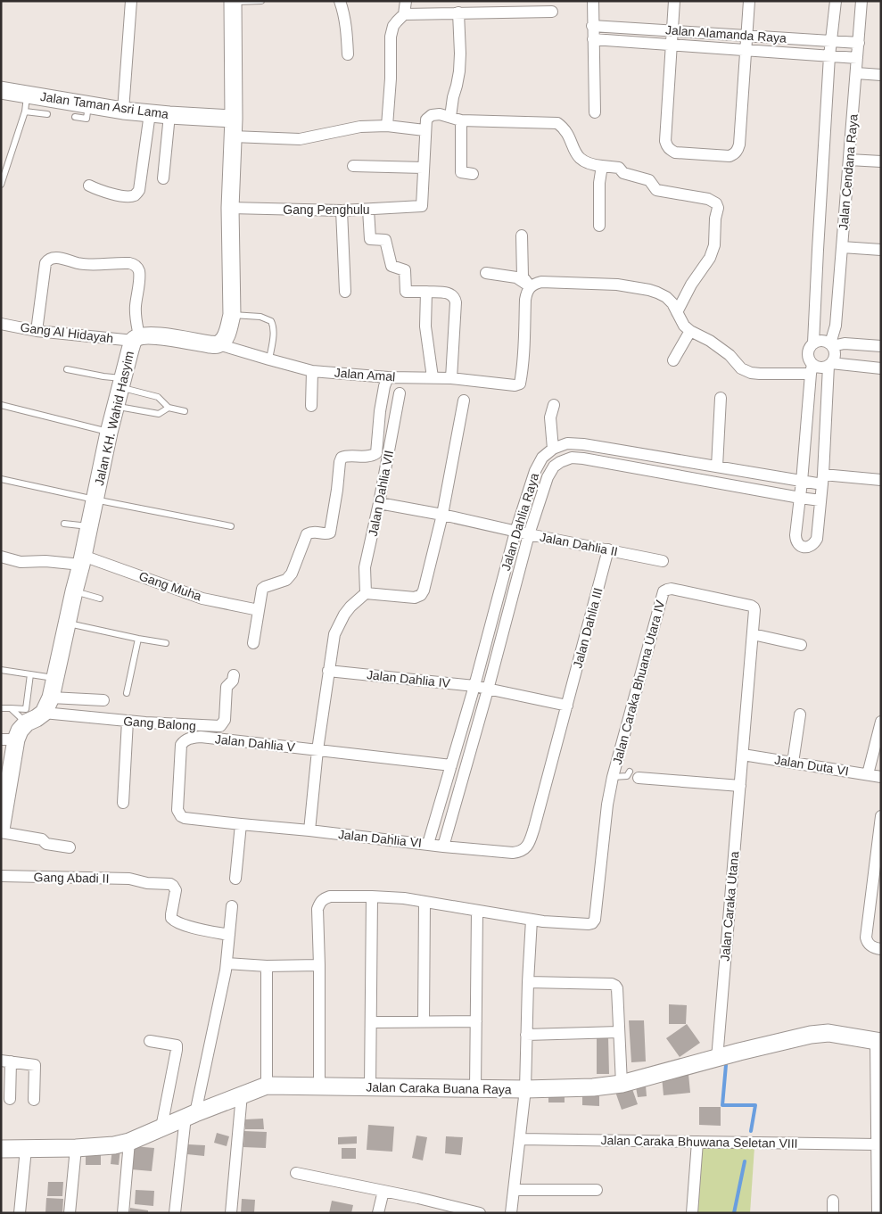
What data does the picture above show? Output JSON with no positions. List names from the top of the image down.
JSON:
{
  "streets": {
    "street": [
      "Jalan Alamanda Raya",
      "Jalan Taman Asri Lama",
      "Jalan Cendana Raya",
      "Gang Penghulu",
      "Gang Al Hidayah",
      "Jalan Amal",
      "Jalan KH. Wahid Hasyim",
      "Jalan Dahlia VII",
      "Jalan Dahlia Raya",
      "Jalan Dahlia II",
      "Gang Muha",
      "Jalan Dahlia III",
      "Jalan Dahlia IV",
      "Jalan Caraka Bhuana Utara IV",
      "Gang Balong",
      "Jalan Dahlia V",
      "Jalan Duta VI",
      "Jalan Dahlia VI",
      "Gang Abadi II",
      "Jalan Caraka Utana",
      "Jalan Caraka Buana Raya",
      "Jalan Caraka Bhuwana Seletan VIII"
    ]
  },
  "crossings": [
    ["Jalan Alamanda Raya", "Jalan Cendana Raya"],
    ["Gang Al Hidayah", "Jalan KH. Wahid Hasyim"],
    ["Jalan Amal", "Jalan KH. Wahid Hasyim"],
    ["Jalan KH. Wahid Hasyim", "Gang Muha"],
    ["Jalan KH. Wahid Hasyim", "Gang Balong"],
    ["Jalan Dahlia VII", "Jalan Dahlia II"],
    ["Jalan Dahlia Raya", "Jalan Dahlia II"],
    ["Jalan Dahlia Raya", "Jalan Dahlia IV"],
    ["Jalan Dahlia Raya", "Jalan Dahlia VI"],
    ["Jalan Dahlia II", "Jalan Dahlia III"],
    ["Jalan Dahlia III", "Jalan Dahlia VI"],
    ["Jalan Caraka Bhuana Utara IV", "Jalan Duta VI"],
    ["Jalan Caraka Bhuana Utara IV", "Jalan Caraka Utana"],
    ["Jalan Dahlia V", "Jalan Dahlia VI"],
    ["Jalan Duta VI", "Jalan Caraka Utana"],
    ["Jalan Caraka Utana", "Jalan Caraka Buana Raya"]
  ]
}
